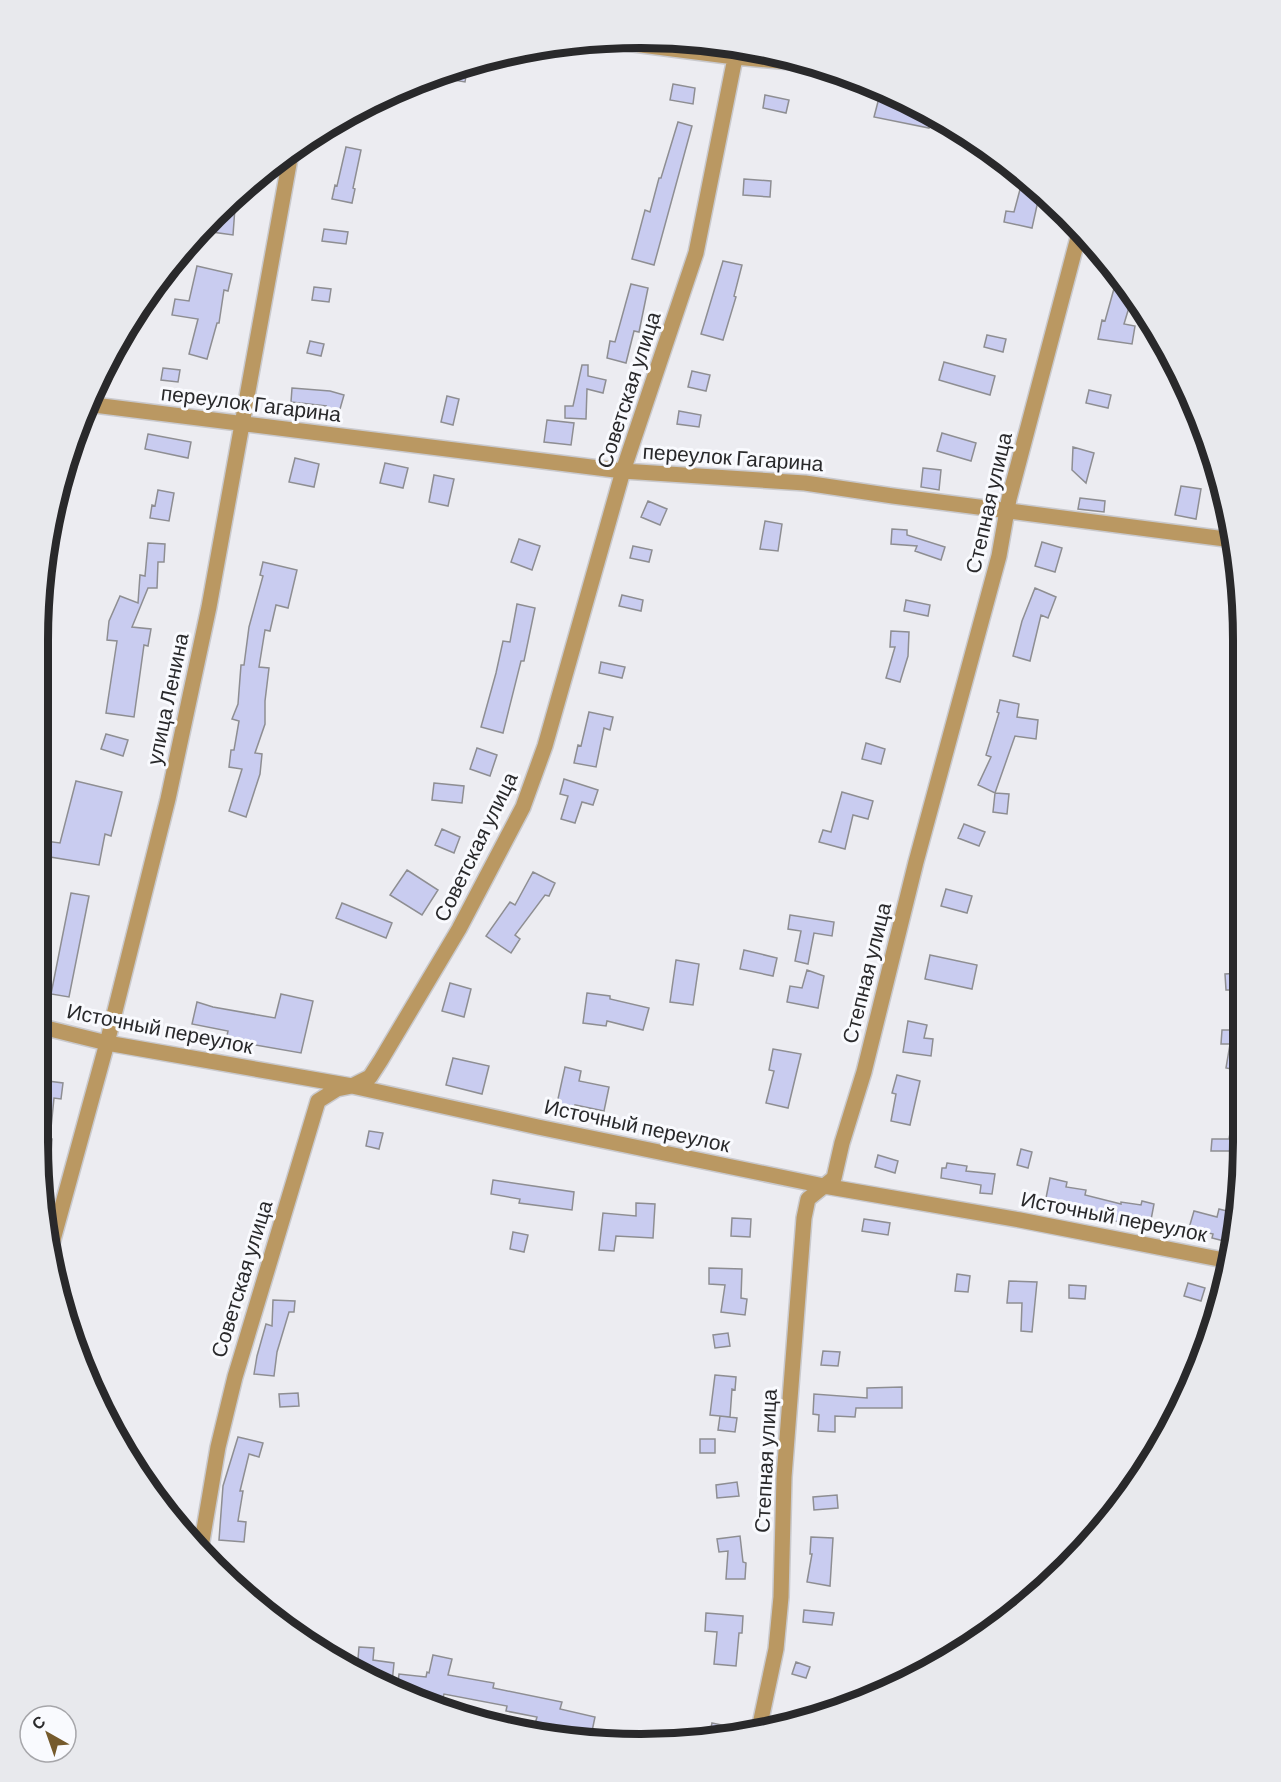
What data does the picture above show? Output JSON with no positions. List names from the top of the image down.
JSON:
{
  "streets": {
    "street": [
      "Советская улица",
      "переулок Гагарина",
      "Степная улица",
      "улица Ленина",
      "Источный переулок"
    ]
  },
  "crossings": [
    ["Советская улица", "переулок Гагарина"],
    ["Советская улица", "Источный переулок"],
    ["переулок Гагарина", "Степная улица"],
    ["переулок Гагарина", "улица Ленина"],
    ["Степная улица", "Источный переулок"],
    ["улица Ленина", "Источный переулок"]
  ],
  "north": "top left"
}
